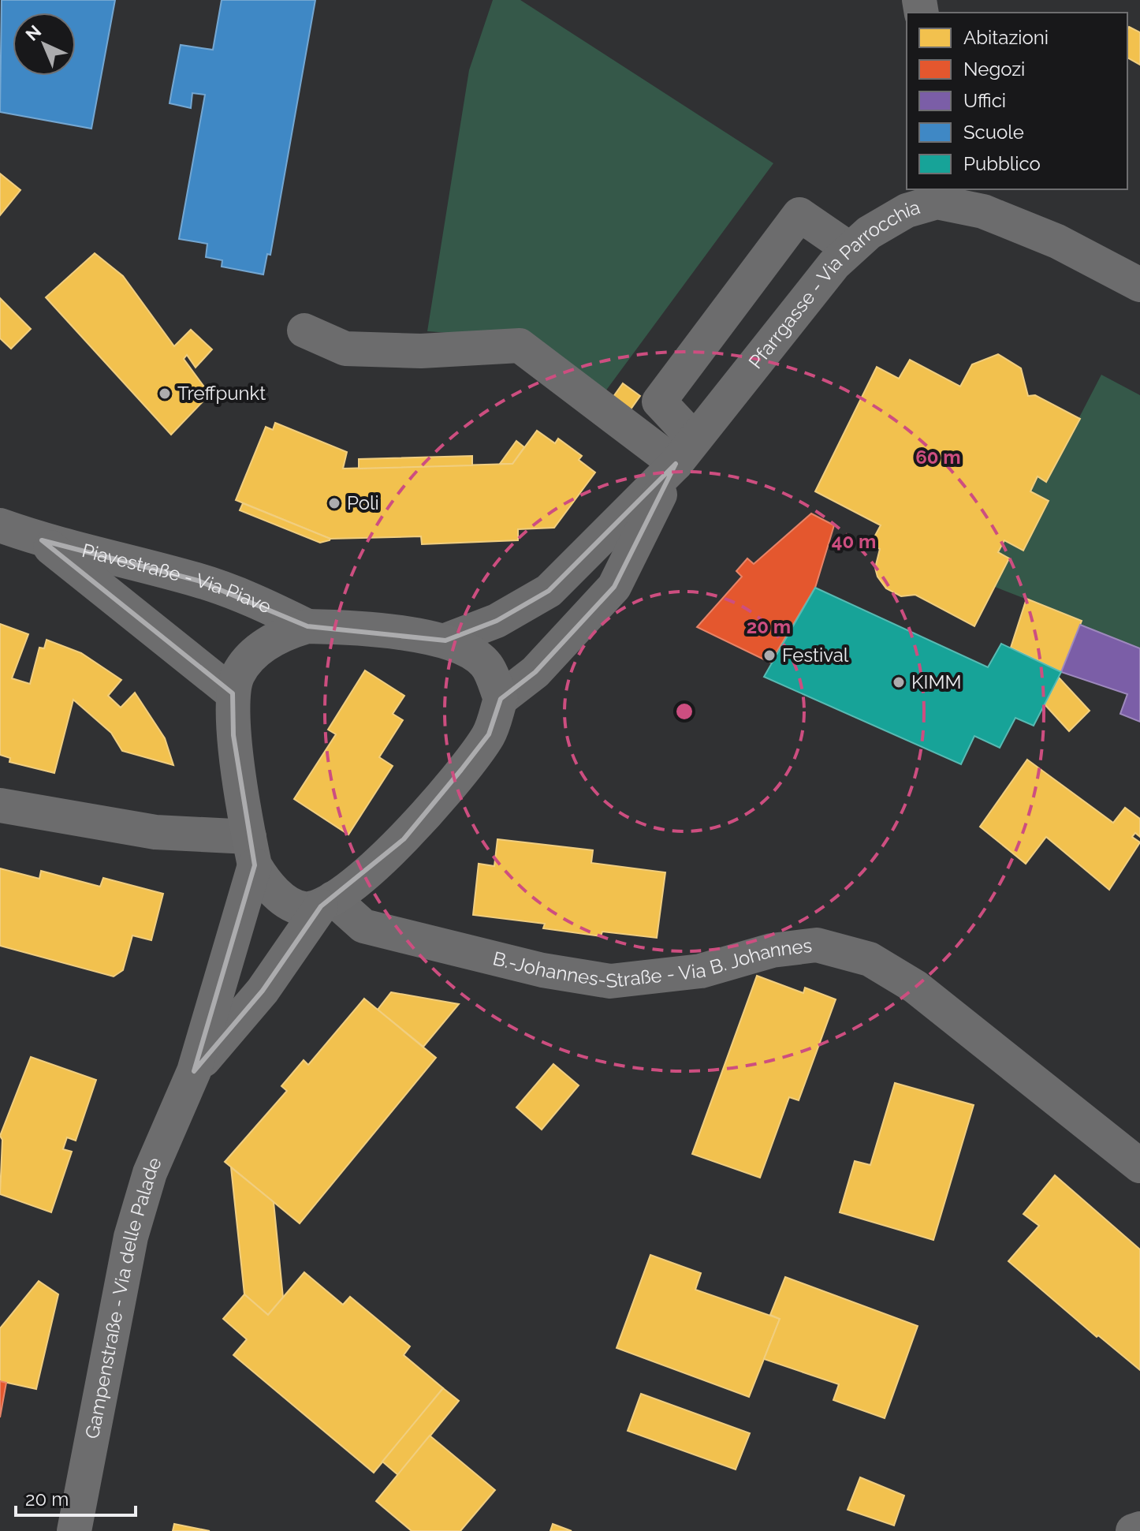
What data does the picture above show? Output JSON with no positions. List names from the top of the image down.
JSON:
{
  "streets": {
    "main road": ["Piavestraße - Via Piave", "Gampenstraße - Via delle Palade"],
    "street": ["Pfarrgasse - Via Parrocchia", "B.-Johannes-Straße - Via B. Johannes"]
  },
  "crossings": [
    ["B.-Johannes-Straße - Via B. Johannes", "Gampenstraße - Via delle Palade"]
  ],
  "places": [
    "Treffpunkt",
    "Poli",
    "Festival",
    "KIMM"
  ],
  "legend": [
    "Abitazioni",
    "Negozi",
    "Uffici",
    "Scuole",
    "Pubblico"
  ],
  "scale_bar": "20 m",
  "north": "top left",
  "rings": ["60 m", "40 m", "20 m"]
}
